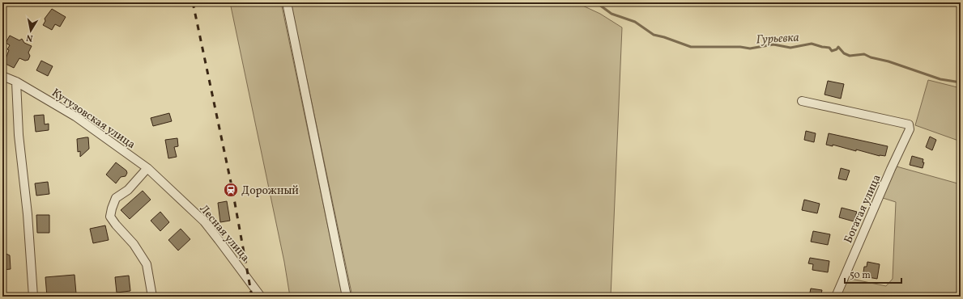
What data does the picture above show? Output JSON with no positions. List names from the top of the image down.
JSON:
{
  "streets": {
    "street": ["Кутузовская улица", "Богатая улица", "Лесная улица"]
  },
  "crossings": [
    ["Кутузовская улица", "Лесная улица"]
  ],
  "water": ["Гурьевка"],
  "places": {
    "station": ["Дорожный"]
  },
  "scale_bar": "50 m",
  "north": "bottom"
}
